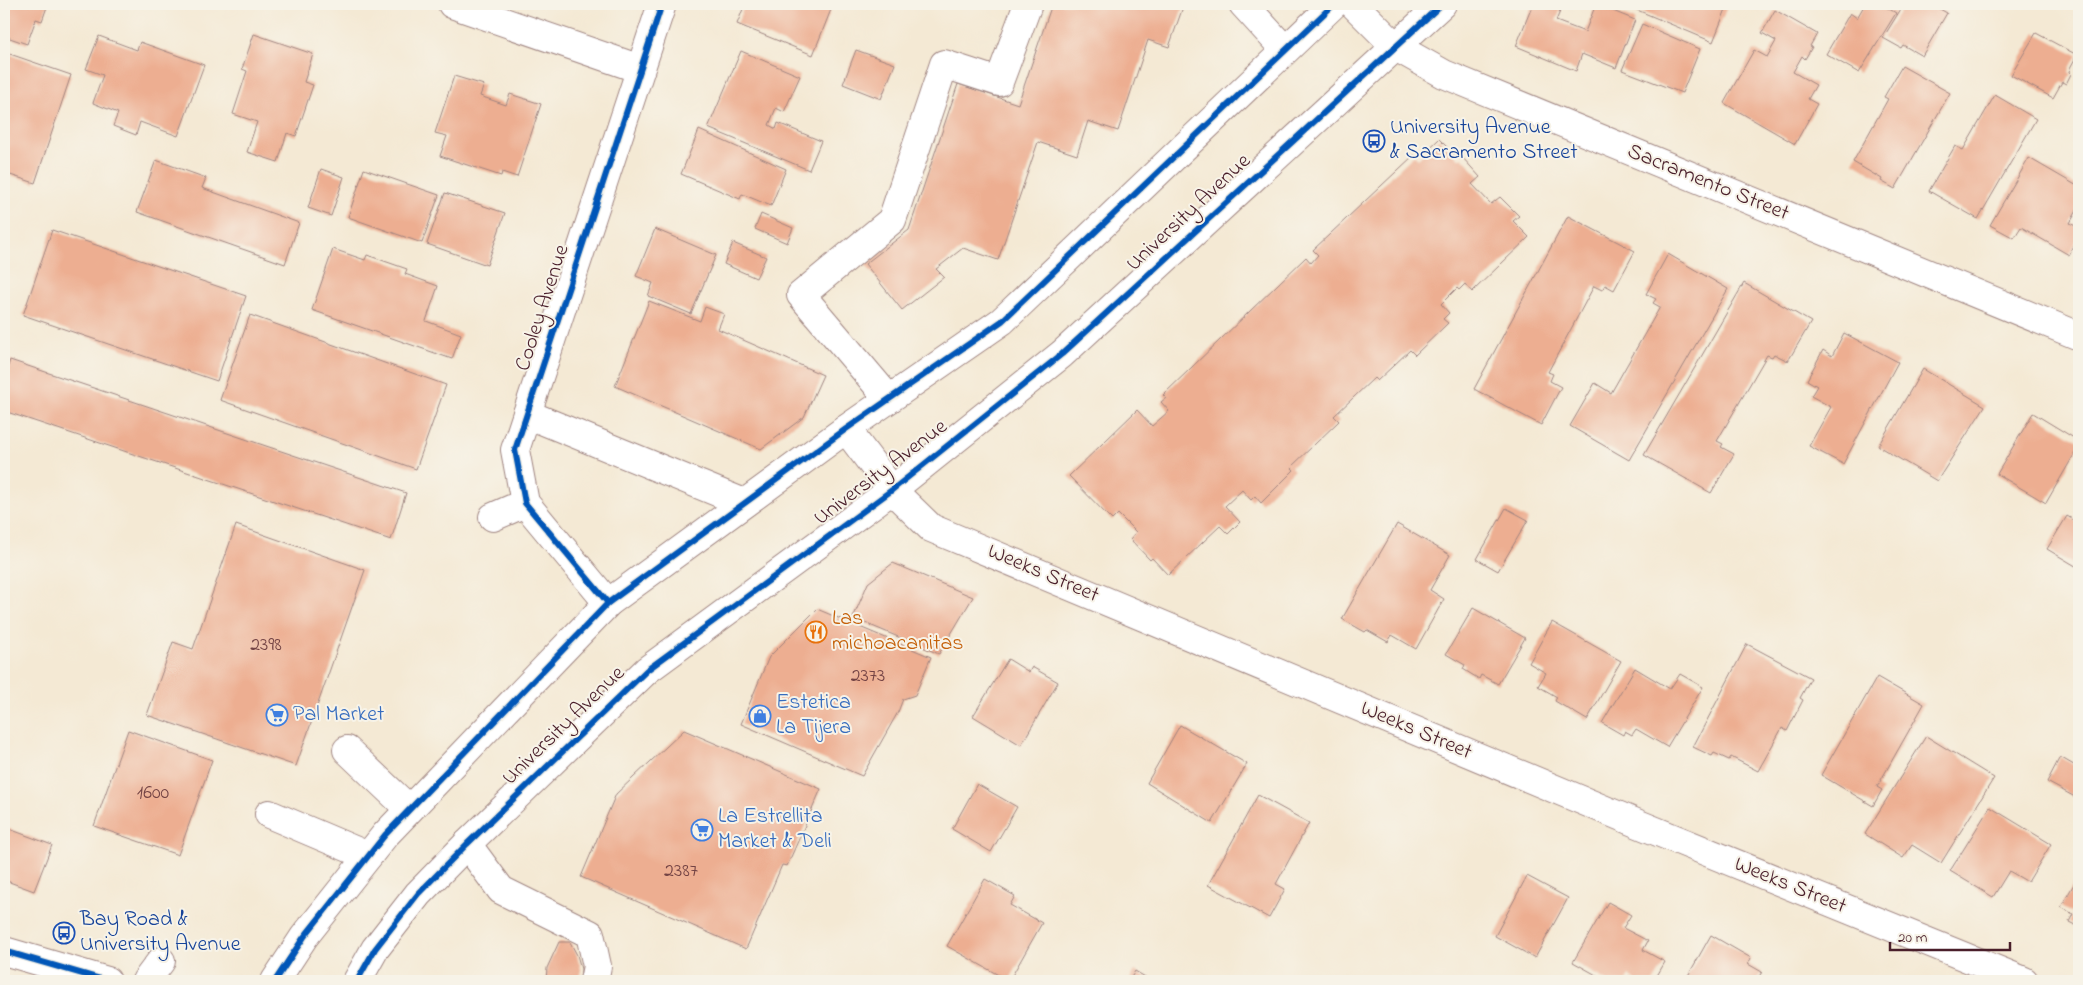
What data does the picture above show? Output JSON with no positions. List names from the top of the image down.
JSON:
{
  "streets": {
    "main road": [
      "Sacramento Street",
      "University Avenue",
      "Cooley Avenue",
      "Weeks Street"
    ]
  },
  "crossings": [
    ["Sacramento Street", "University Avenue"],
    ["University Avenue", "Weeks Street"]
  ],
  "places": {
    "bus stop": ["University Avenue & Sacramento Street", "Bay Road & University Avenue"],
    "restaurant": ["Las michoacanitas"],
    "supermarket": ["Pal Market", "La Estrellita Market & Deli"],
    "shop": ["Estetica La Tijera"]
  },
  "house_numbers": [
    "2398",
    "2373",
    "1600",
    "2387"
  ],
  "scale_bar": "20 m"
}
